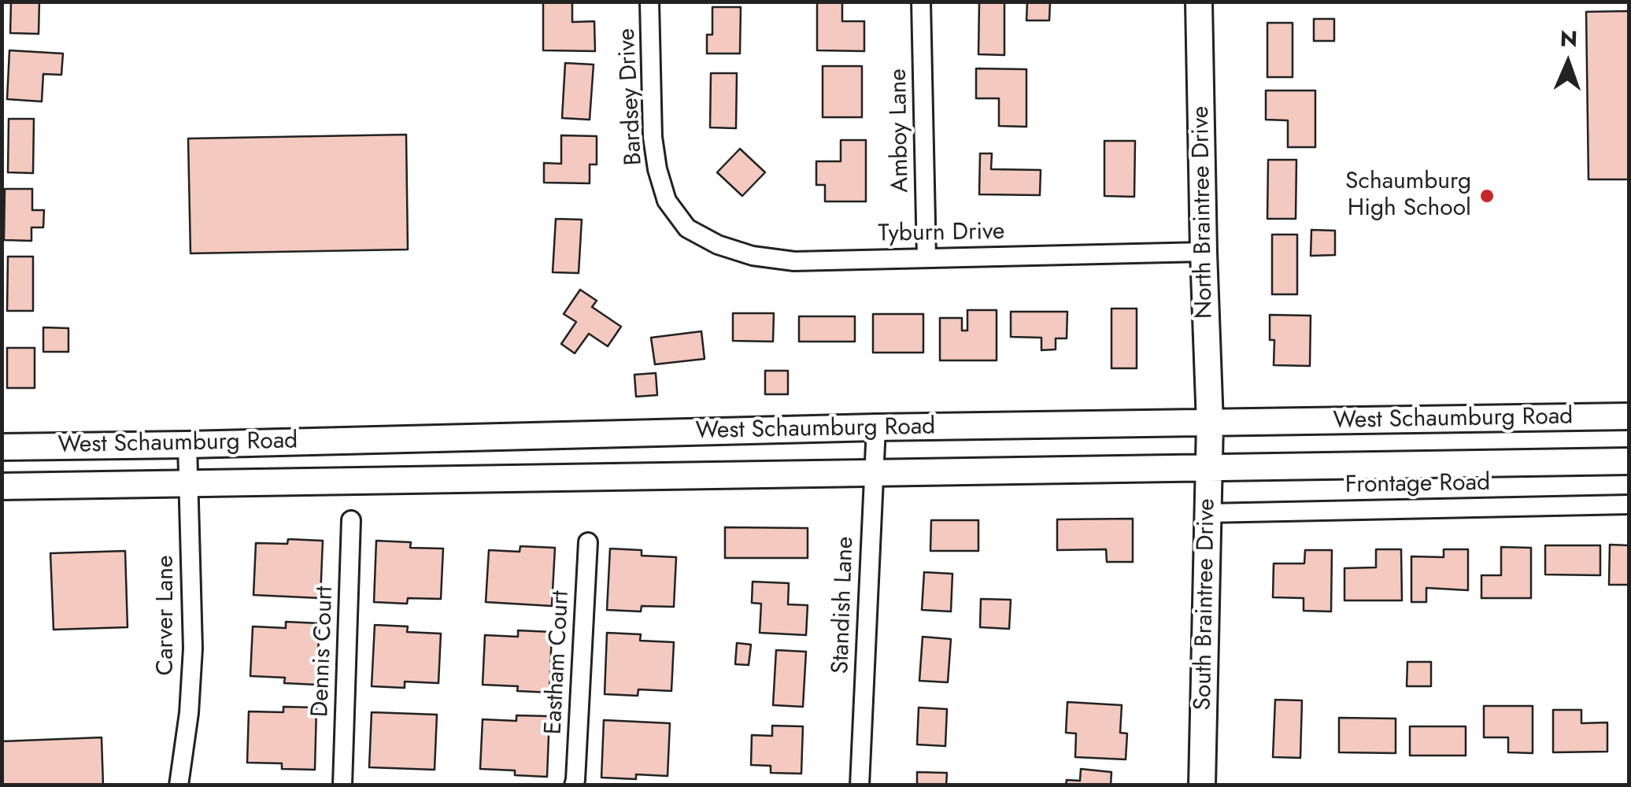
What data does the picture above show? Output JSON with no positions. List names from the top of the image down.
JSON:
{
  "streets": {
    "main road": ["North Braintree Drive", "West Schaumburg Road", "South Braintree Drive"],
    "street": [
      "Bardsey Drive",
      "Amboy Lane",
      "Tyburn Drive",
      "Frontage Road",
      "Standish Lane",
      "Carver Lane",
      "Dennis Court",
      "Eastham Court"
    ]
  },
  "crossings": [
    ["Bardsey Drive", "Tyburn Drive"],
    ["Amboy Lane", "Tyburn Drive"],
    ["North Braintree Drive", "Tyburn Drive"],
    ["North Braintree Drive", "West Schaumburg Road"],
    ["North Braintree Drive", "South Braintree Drive"],
    ["West Schaumburg Road", "South Braintree Drive"],
    ["West Schaumburg Road", "Standish Lane"],
    ["West Schaumburg Road", "Carver Lane"],
    ["Frontage Road", "South Braintree Drive"]
  ],
  "places": ["Schaumburg High School"],
  "north": "top"
}
